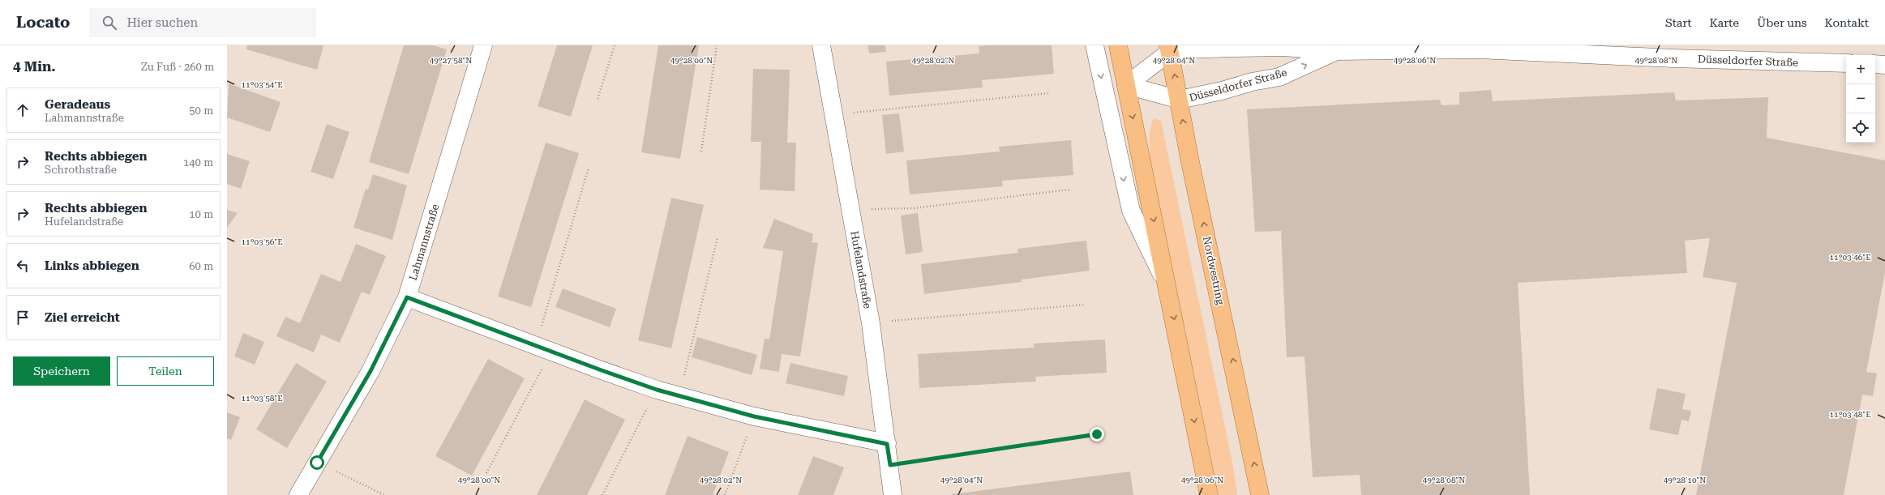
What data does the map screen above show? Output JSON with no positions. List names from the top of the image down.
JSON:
{
  "streets": {
    "main road": ["Nordwestring"],
    "street": ["Düsseldorfer Straße", "Lahmannstraße", "Hufelandstraße"]
  },
  "crossings": [
    ["Düsseldorfer Straße", "Nordwestring"]
  ],
  "page": {
    "header": "Locato",
    "search": "Hier suchen",
    "nav": [
      "Start",
      "Karte",
      "Über uns",
      "Kontakt"
    ],
    "heading": ["4 Min.", "Zu Fuß · 260 m"],
    "map_buttons": ["+", "−"],
    "list": [
      ["Geradeaus", "Lahmannstraße", "50 m"],
      ["Rechts abbiegen", "Schrothstraße", "140 m"],
      ["Rechts abbiegen", "Hufelandstraße", "10 m"],
      ["Links abbiegen", "60 m"],
      "Ziel erreicht"
    ],
    "buttons": ["Speichern", "Teilen"]
  },
  "coordinates": [
    "49°28'02\"N",
    "49°28'08\"N",
    "49°27'58\"N",
    "49°28'00\"N",
    "49°28'04\"N",
    "49°28'06\"N",
    "11°03'54\"E",
    "11°03'56\"E",
    "11°03'46\"E",
    "11°03'58\"E",
    "11°03'48\"E",
    "49°28'10\"N"
  ]
}
